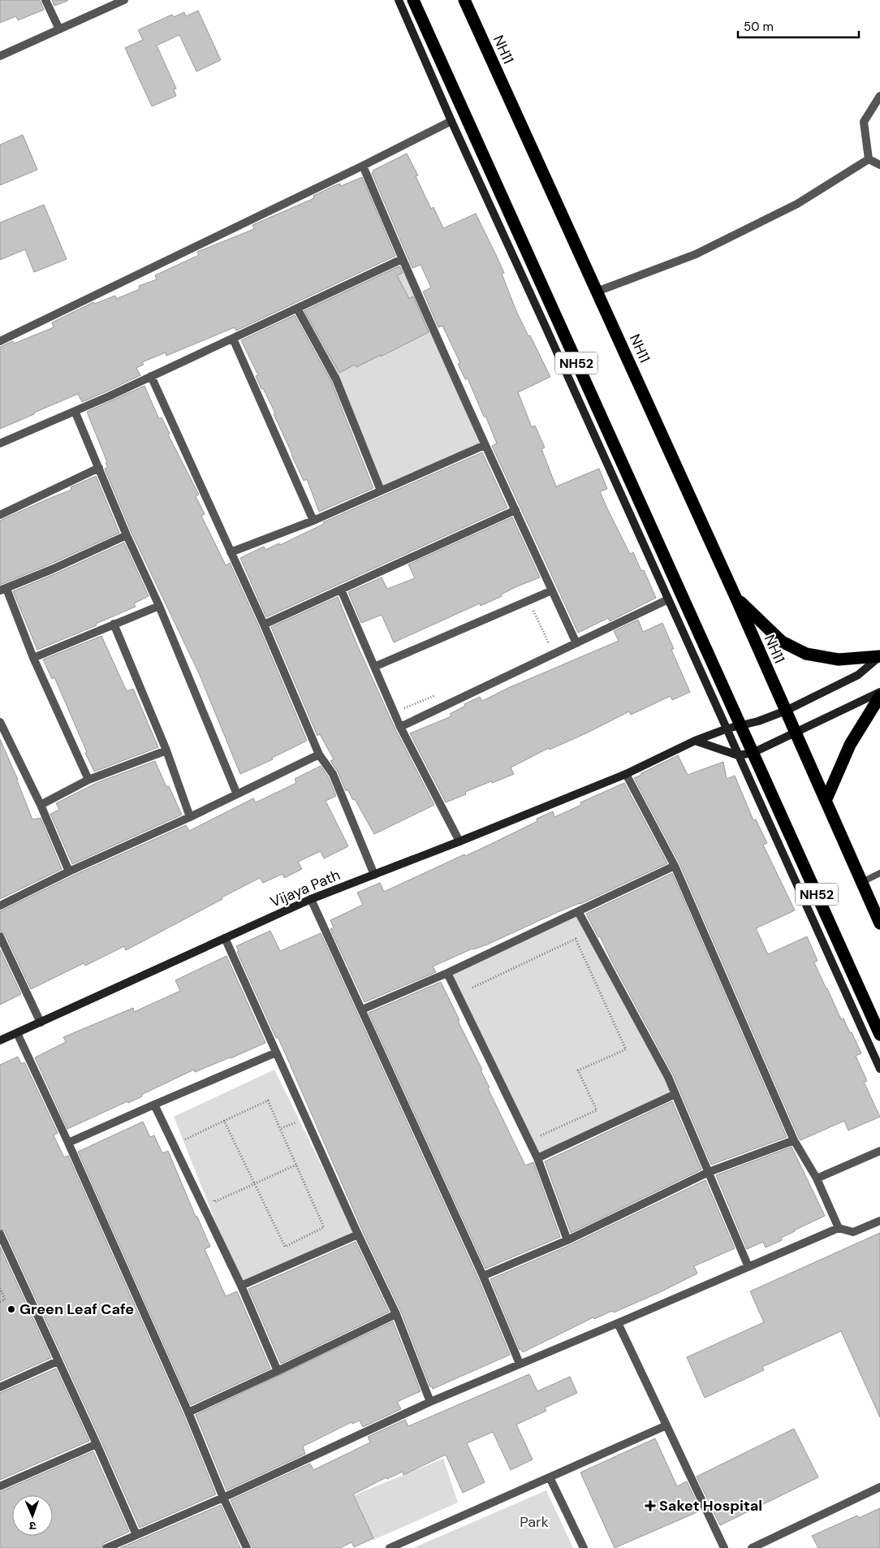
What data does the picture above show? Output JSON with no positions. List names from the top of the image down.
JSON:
{
  "streets": {
    "highway": ["NH11", "NH52"],
    "street": ["Vijaya Path"]
  },
  "crossings": [
    ["NH11", "Vijaya Path"],
    ["NH52", "Vijaya Path"]
  ],
  "parks": ["Park"],
  "places": {
    "other": ["Green Leaf Cafe"],
    "health": ["Saket Hospital"]
  },
  "scale_bar": "50 m",
  "north": "bottom"
}
